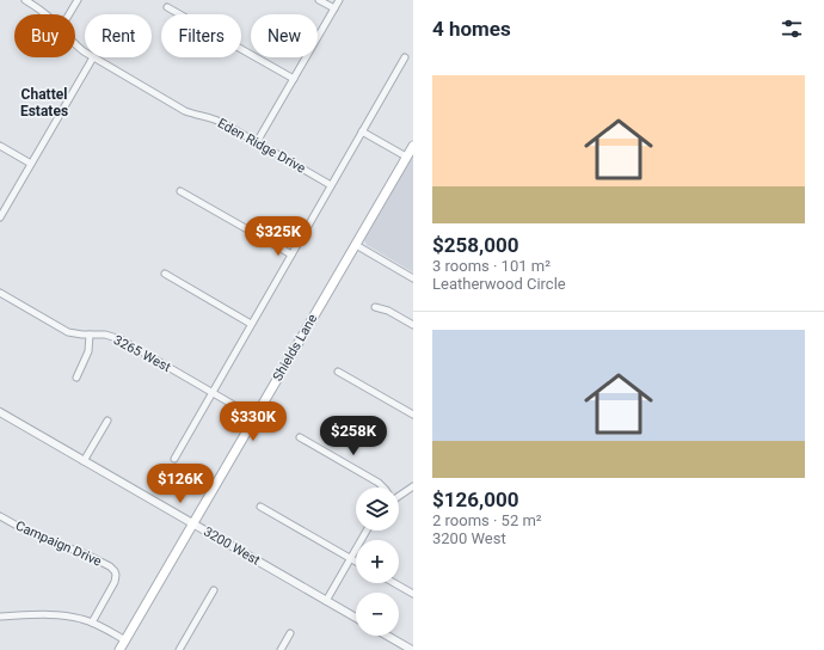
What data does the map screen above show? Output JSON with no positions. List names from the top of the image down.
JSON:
{
  "streets": {
    "main road": ["Shields Lane"],
    "street": [
      "Eden Ridge Drive",
      "3265 West",
      "Campaign Drive",
      "3200 West"
    ]
  },
  "crossings": [
    ["Shields Lane", "3265 West"],
    ["Shields Lane", "3200 West"]
  ],
  "districts": ["Chattel Estates"],
  "page": {
    "heading": "4 homes",
    "chip": [
      "Buy",
      "Rent",
      "Filters",
      "New"
    ],
    "list": [
      {
        "name": "$258,000",
        "note": "3 rooms · 101 m² · Leatherwood Circle"
      },
      {
        "name": "$126,000",
        "note": "2 rooms · 52 m² · 3200 West"
      }
    ],
    "price": [
      "$325K",
      "$330K",
      "$258K",
      "$126K"
    ],
    "map_buttons": ["+", "−"]
  }
}
